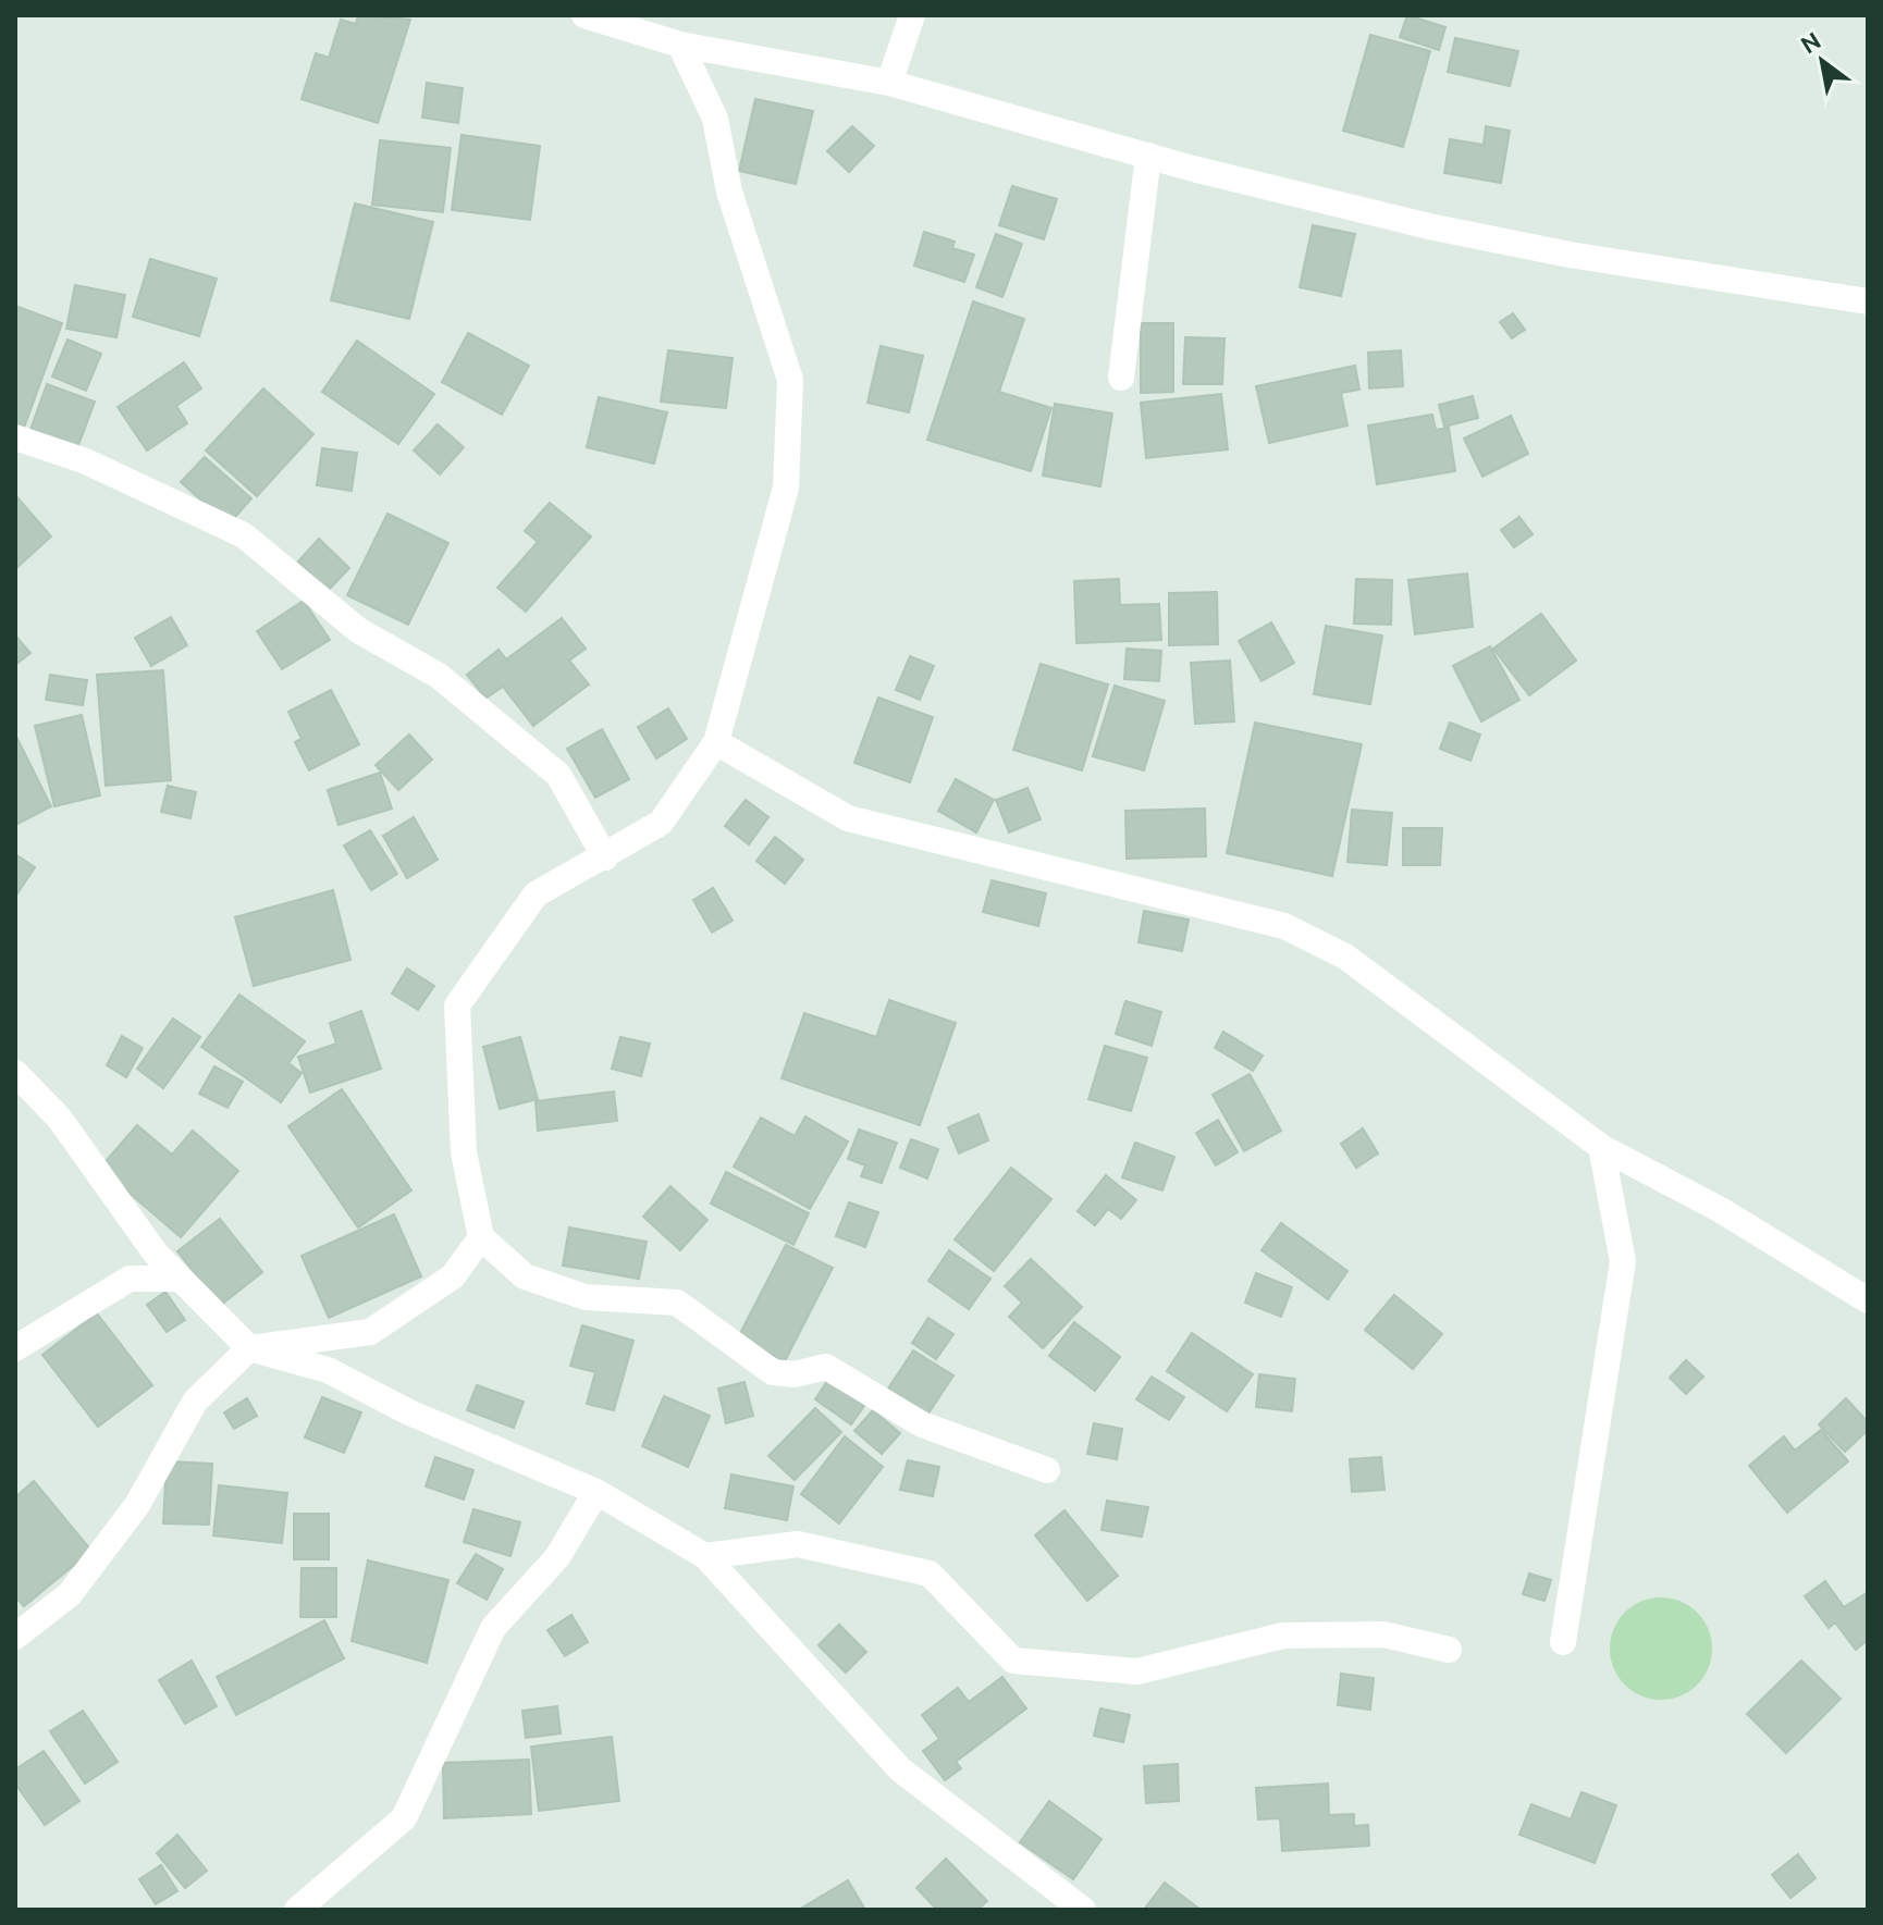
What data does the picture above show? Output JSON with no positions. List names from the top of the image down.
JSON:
{
  "north": "top left"
}
